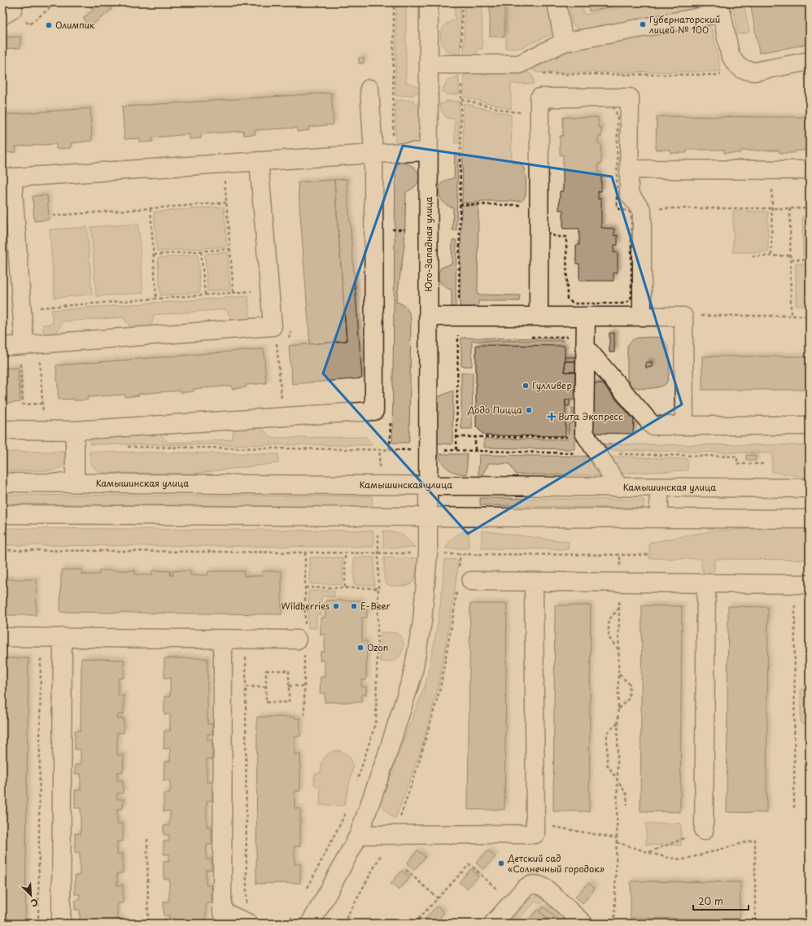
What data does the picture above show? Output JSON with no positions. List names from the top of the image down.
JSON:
{
  "streets": {
    "street": ["Юго-Западная улица", "Камышинская улица"]
  },
  "crossings": [
    ["Юго-Западная улица", "Камышинская улица"]
  ],
  "places": {
    "other": [
      "Губернаторский лицей № 100",
      "Олимпик",
      "Гулливер",
      "Додо Пицца",
      "Wildberries",
      "E-Beer",
      "Ozon",
      "Детский сад «Солнечный городок»"
    ],
    "health": ["Вита Экспресс"]
  },
  "scale_bar": "20 m",
  "north": "bottom right"
}
